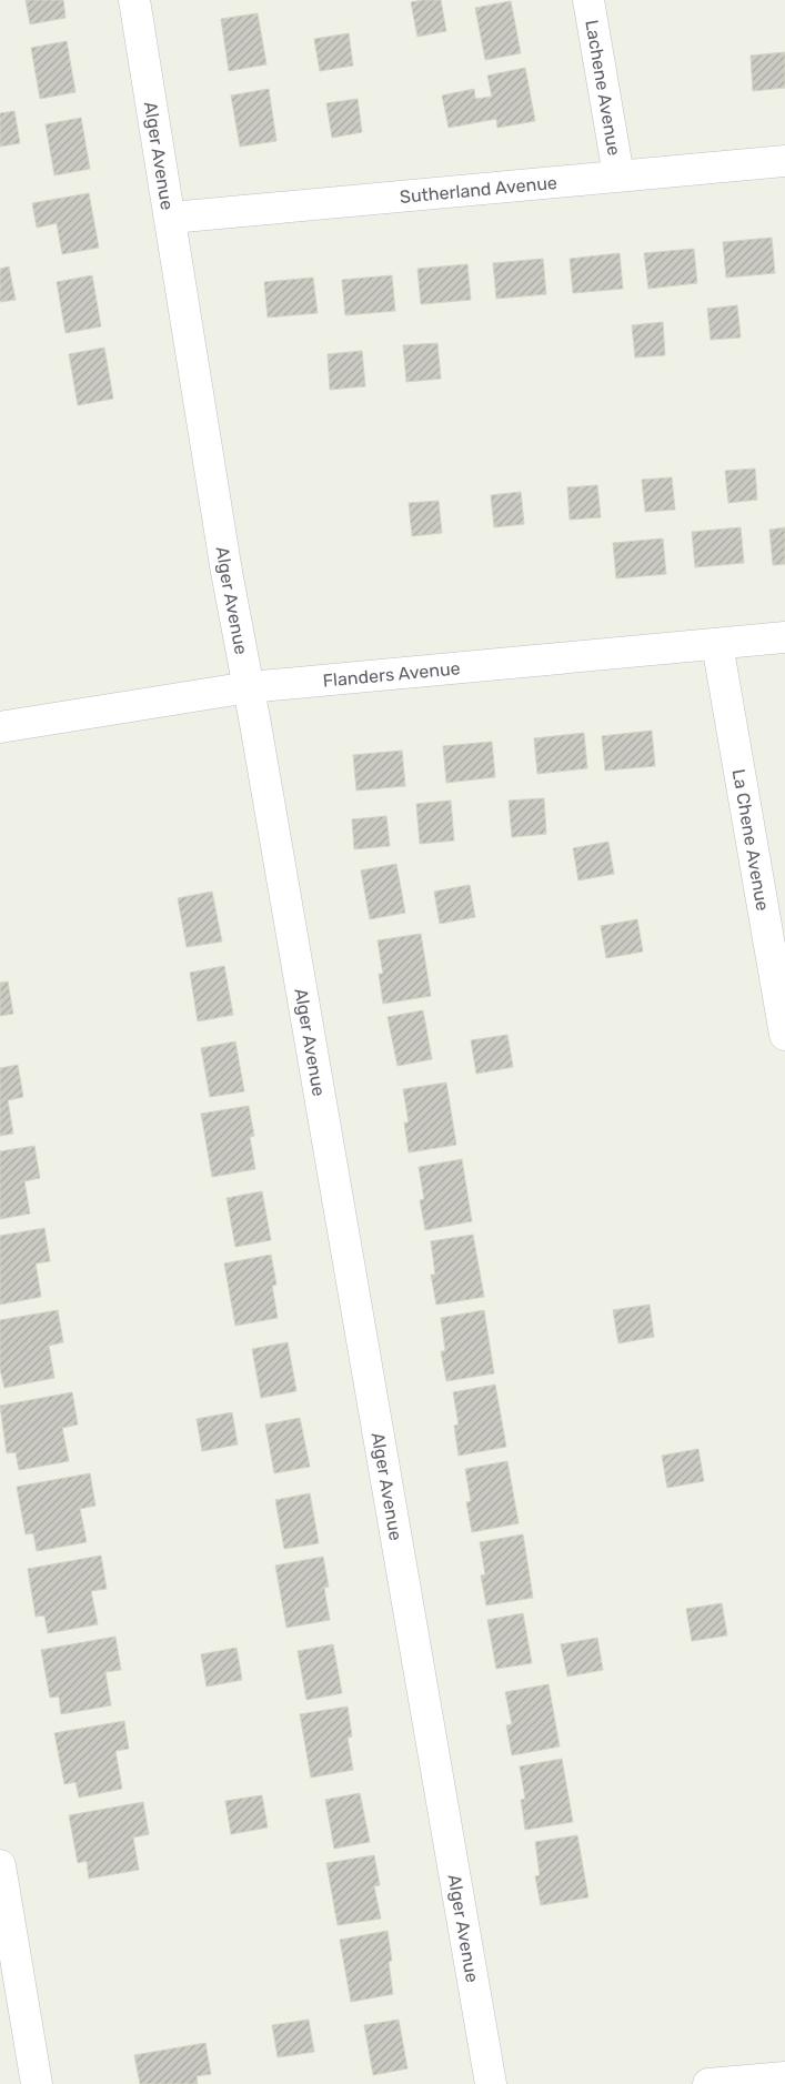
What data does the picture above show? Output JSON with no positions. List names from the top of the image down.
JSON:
{
  "streets": {
    "street": [
      "Lachene Avenue",
      "Alger Avenue",
      "Sutherland Avenue",
      "Flanders Avenue",
      "La Chene Avenue"
    ]
  },
  "crossings": [
    ["Lachene Avenue", "Sutherland Avenue"],
    ["Alger Avenue", "Sutherland Avenue"],
    ["Alger Avenue", "Flanders Avenue"],
    ["Flanders Avenue", "La Chene Avenue"]
  ]
}
